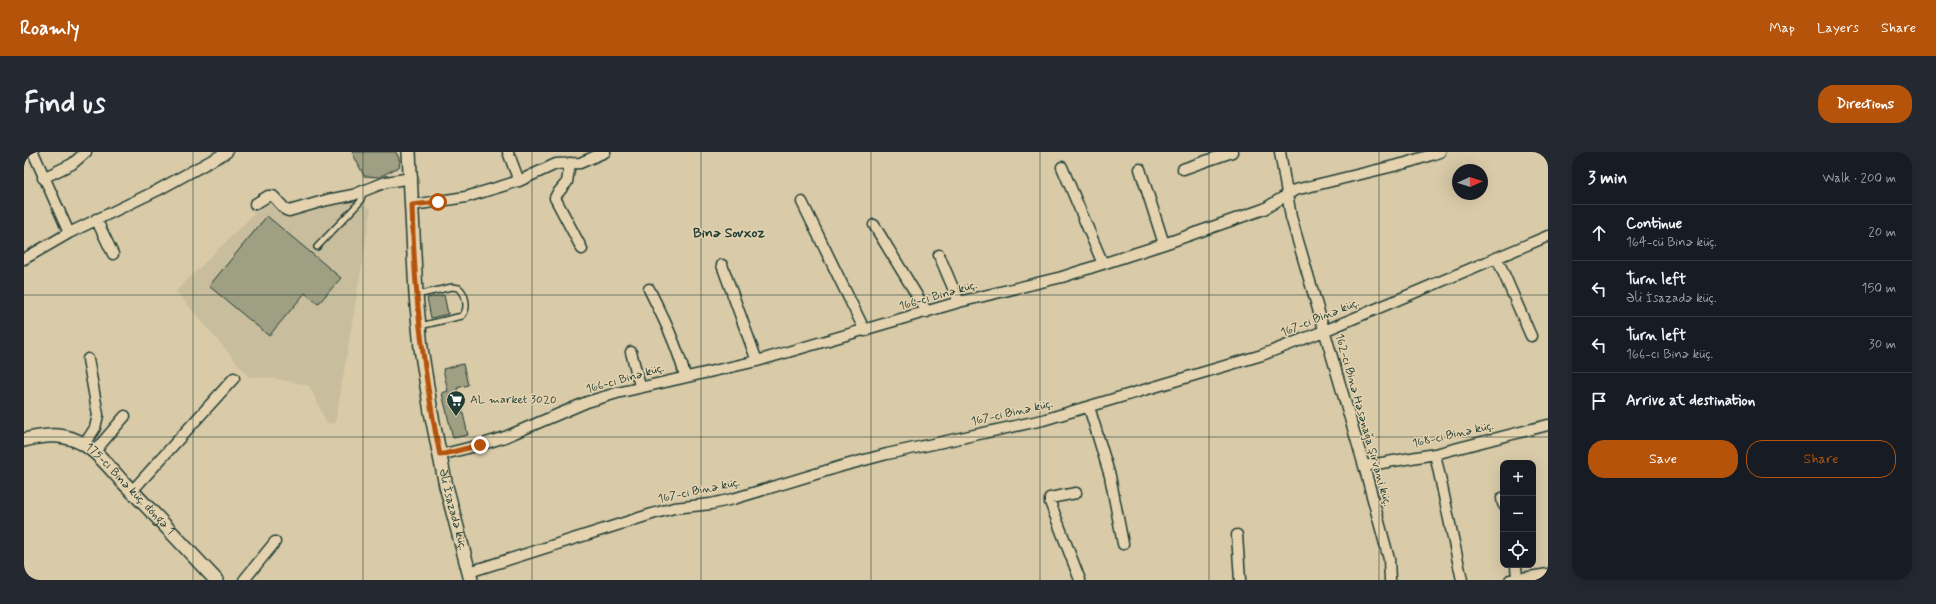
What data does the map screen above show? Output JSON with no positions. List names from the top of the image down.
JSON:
{
  "streets": {
    "street": [
      "166-cı Binə küç.",
      "167-ci Binə küç.",
      "162-ci Binə Həsənağa Şirvani küç.",
      "168-ci Binə küç.",
      "175-cı Binə küç. döngə 1",
      "Əli İsazadə küç."
    ]
  },
  "crossings": [
    ["166-cı Binə küç.", "162-ci Binə Həsənağa Şirvani küç."],
    ["166-cı Binə küç.", "Əli İsazadə küç."],
    ["167-ci Binə küç.", "162-ci Binə Həsənağa Şirvani küç."],
    ["167-ci Binə küç.", "Əli İsazadə küç."],
    ["162-ci Binə Həsənağa Şirvani küç.", "168-ci Binə küç."]
  ],
  "districts": ["Binə Sovxoz"],
  "places": {
    "supermarket": ["AL market 3020"]
  },
  "north": "right",
  "page": {
    "header": "Roamly",
    "nav": ["Map", "Layers", "Share"],
    "buttons": [
      "Directions",
      ["Save", "Share"]
    ],
    "title": "Find us",
    "heading": ["3 min", "Walk · 200 m"],
    "list": [
      ["Continue", "164-cü Binə küç.", "20 m"],
      ["Turn left", "Əli İsazadə küç.", "150 m"],
      ["Turn left", "166-cı Binə küç.", "30 m"],
      "Arrive at destination"
    ],
    "map_buttons": ["+", "−"]
  }
}
